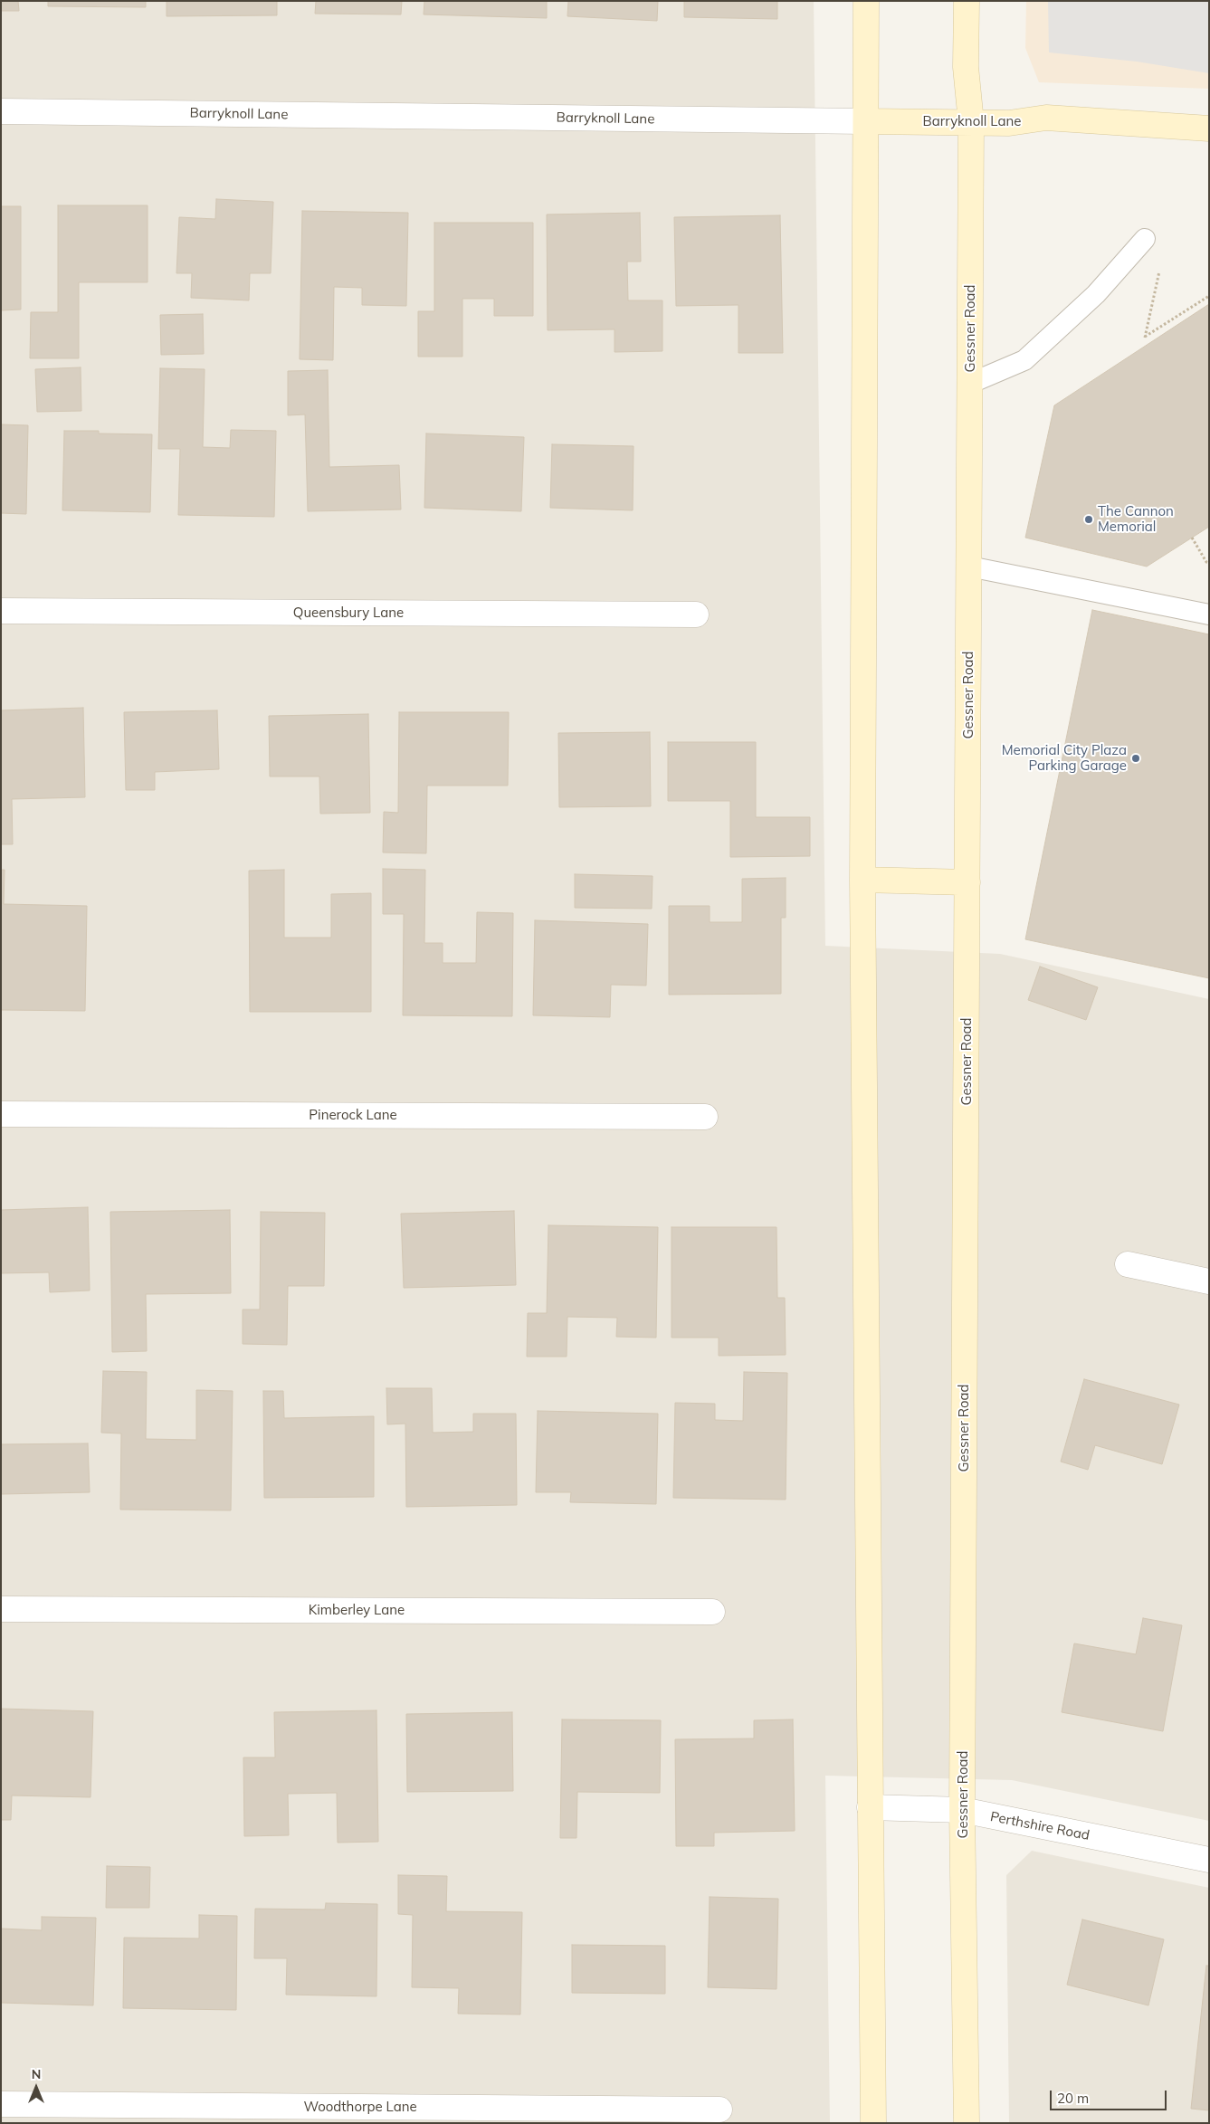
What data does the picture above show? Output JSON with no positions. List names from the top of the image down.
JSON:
{
  "streets": {
    "main road": ["Barryknoll Lane", "Gessner Road"],
    "street": [
      "Queensbury Lane",
      "Pinerock Lane",
      "Kimberley Lane",
      "Perthshire Road",
      "Woodthorpe Lane"
    ]
  },
  "crossings": [
    ["Barryknoll Lane", "Gessner Road"],
    ["Gessner Road", "Perthshire Road"]
  ],
  "places": ["The Cannon Memorial", "Memorial City Plaza Parking Garage"],
  "scale_bar": "20 m",
  "north": "top"
}
